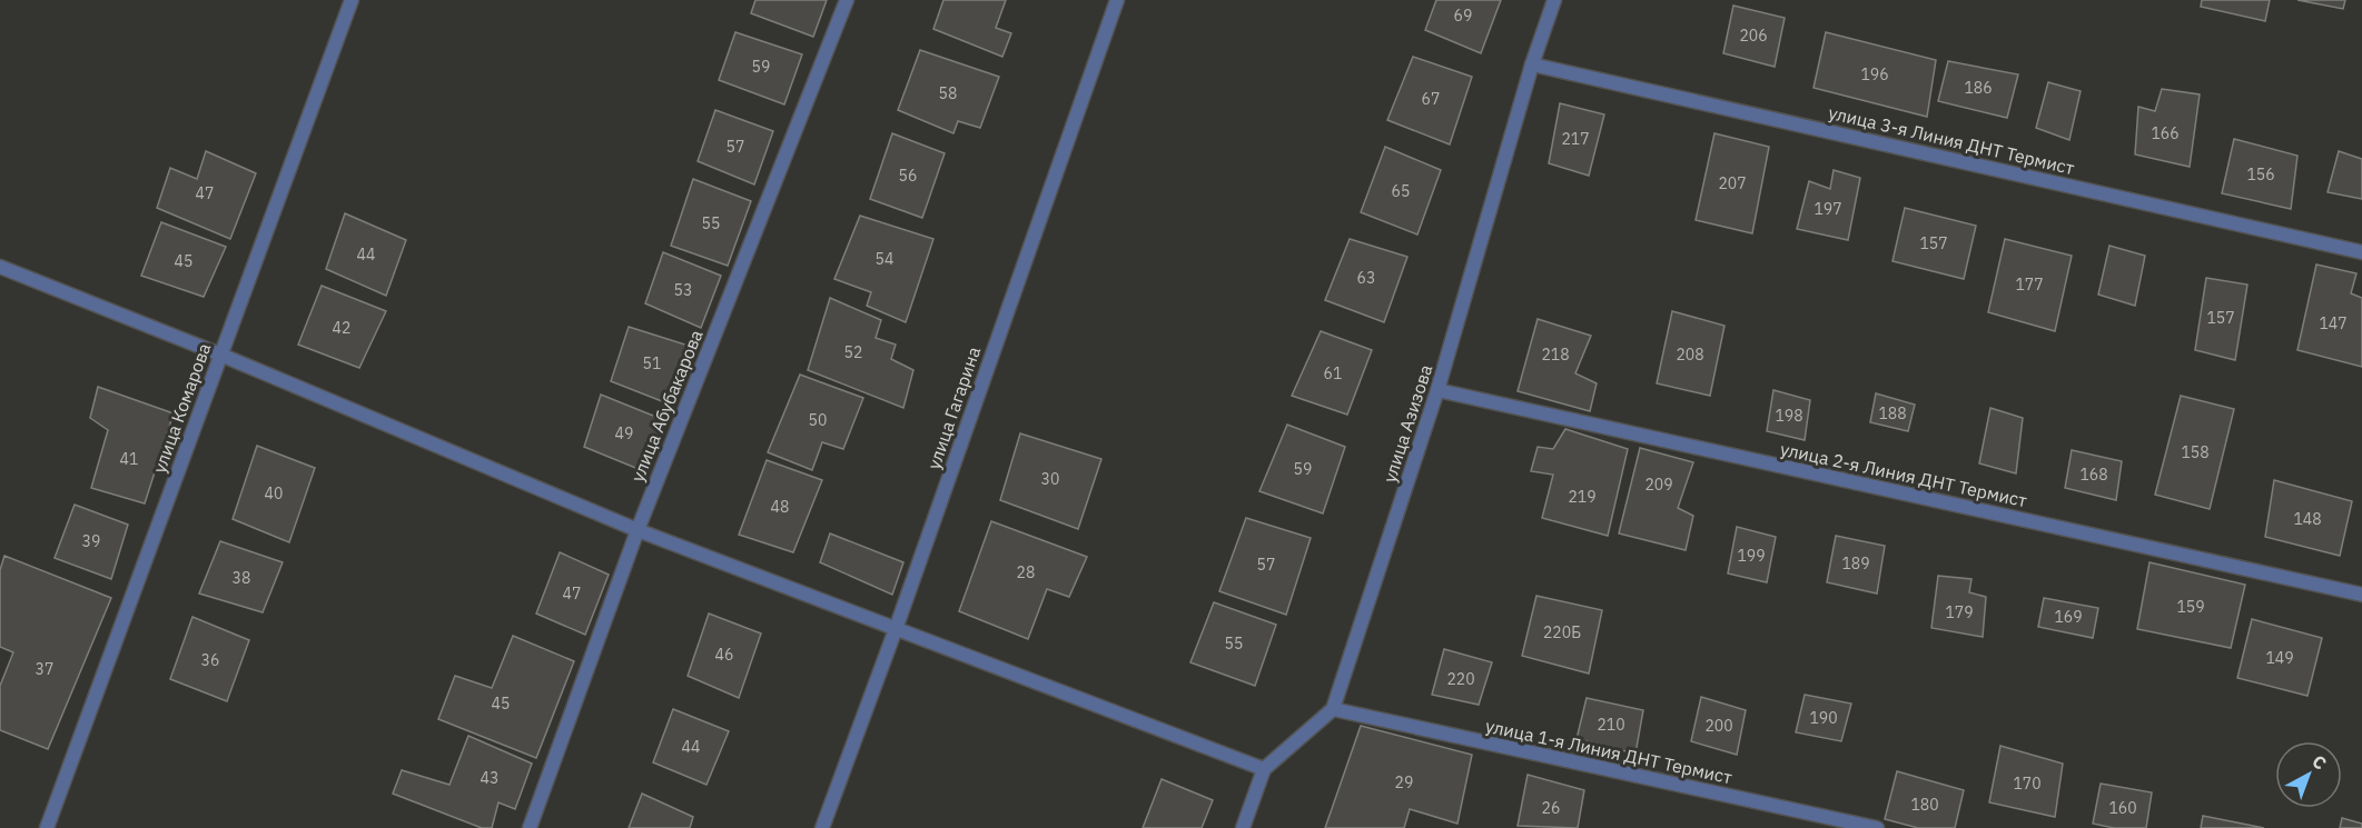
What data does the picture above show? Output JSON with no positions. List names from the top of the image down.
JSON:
{
  "streets": {
    "street": [
      "улица 3-я Линия ДНТ Термист",
      "улица Абубакарова",
      "улица Комарова",
      "улица Гагарина",
      "улица Азизова",
      "улица 2-я Линия ДНТ Термист",
      "улица 1-я Линия ДНТ Термист"
    ]
  },
  "crossings": [
    ["улица 3-я Линия ДНТ Термист", "улица Азизова"],
    ["улица Азизова", "улица 2-я Линия ДНТ Термист"],
    ["улица Азизова", "улица 1-я Линия ДНТ Термист"]
  ],
  "house_numbers": [
    "69",
    "206",
    "59",
    "196",
    "186",
    "58",
    "67",
    "166",
    "217",
    "57",
    "156",
    "56",
    "207",
    "65",
    "47",
    "197",
    "55",
    "157",
    "44",
    "54",
    "45",
    "63",
    "177",
    "53",
    "157",
    "147",
    "42",
    "52",
    "218",
    "208",
    "51",
    "61",
    "188",
    "198",
    "50",
    "49",
    "158",
    "41",
    "59",
    "168",
    "30",
    "209",
    "40",
    "219",
    "48",
    "148",
    "39",
    "199",
    "189",
    "57",
    "28",
    "38",
    "47",
    "159",
    "179",
    "169",
    "220Б",
    "55",
    "46",
    "149",
    "36",
    "37",
    "220",
    "45",
    "190",
    "210",
    "200",
    "44",
    "43",
    "29",
    "170",
    "180",
    "26",
    "160"
  ],
  "north": "top right"
}
